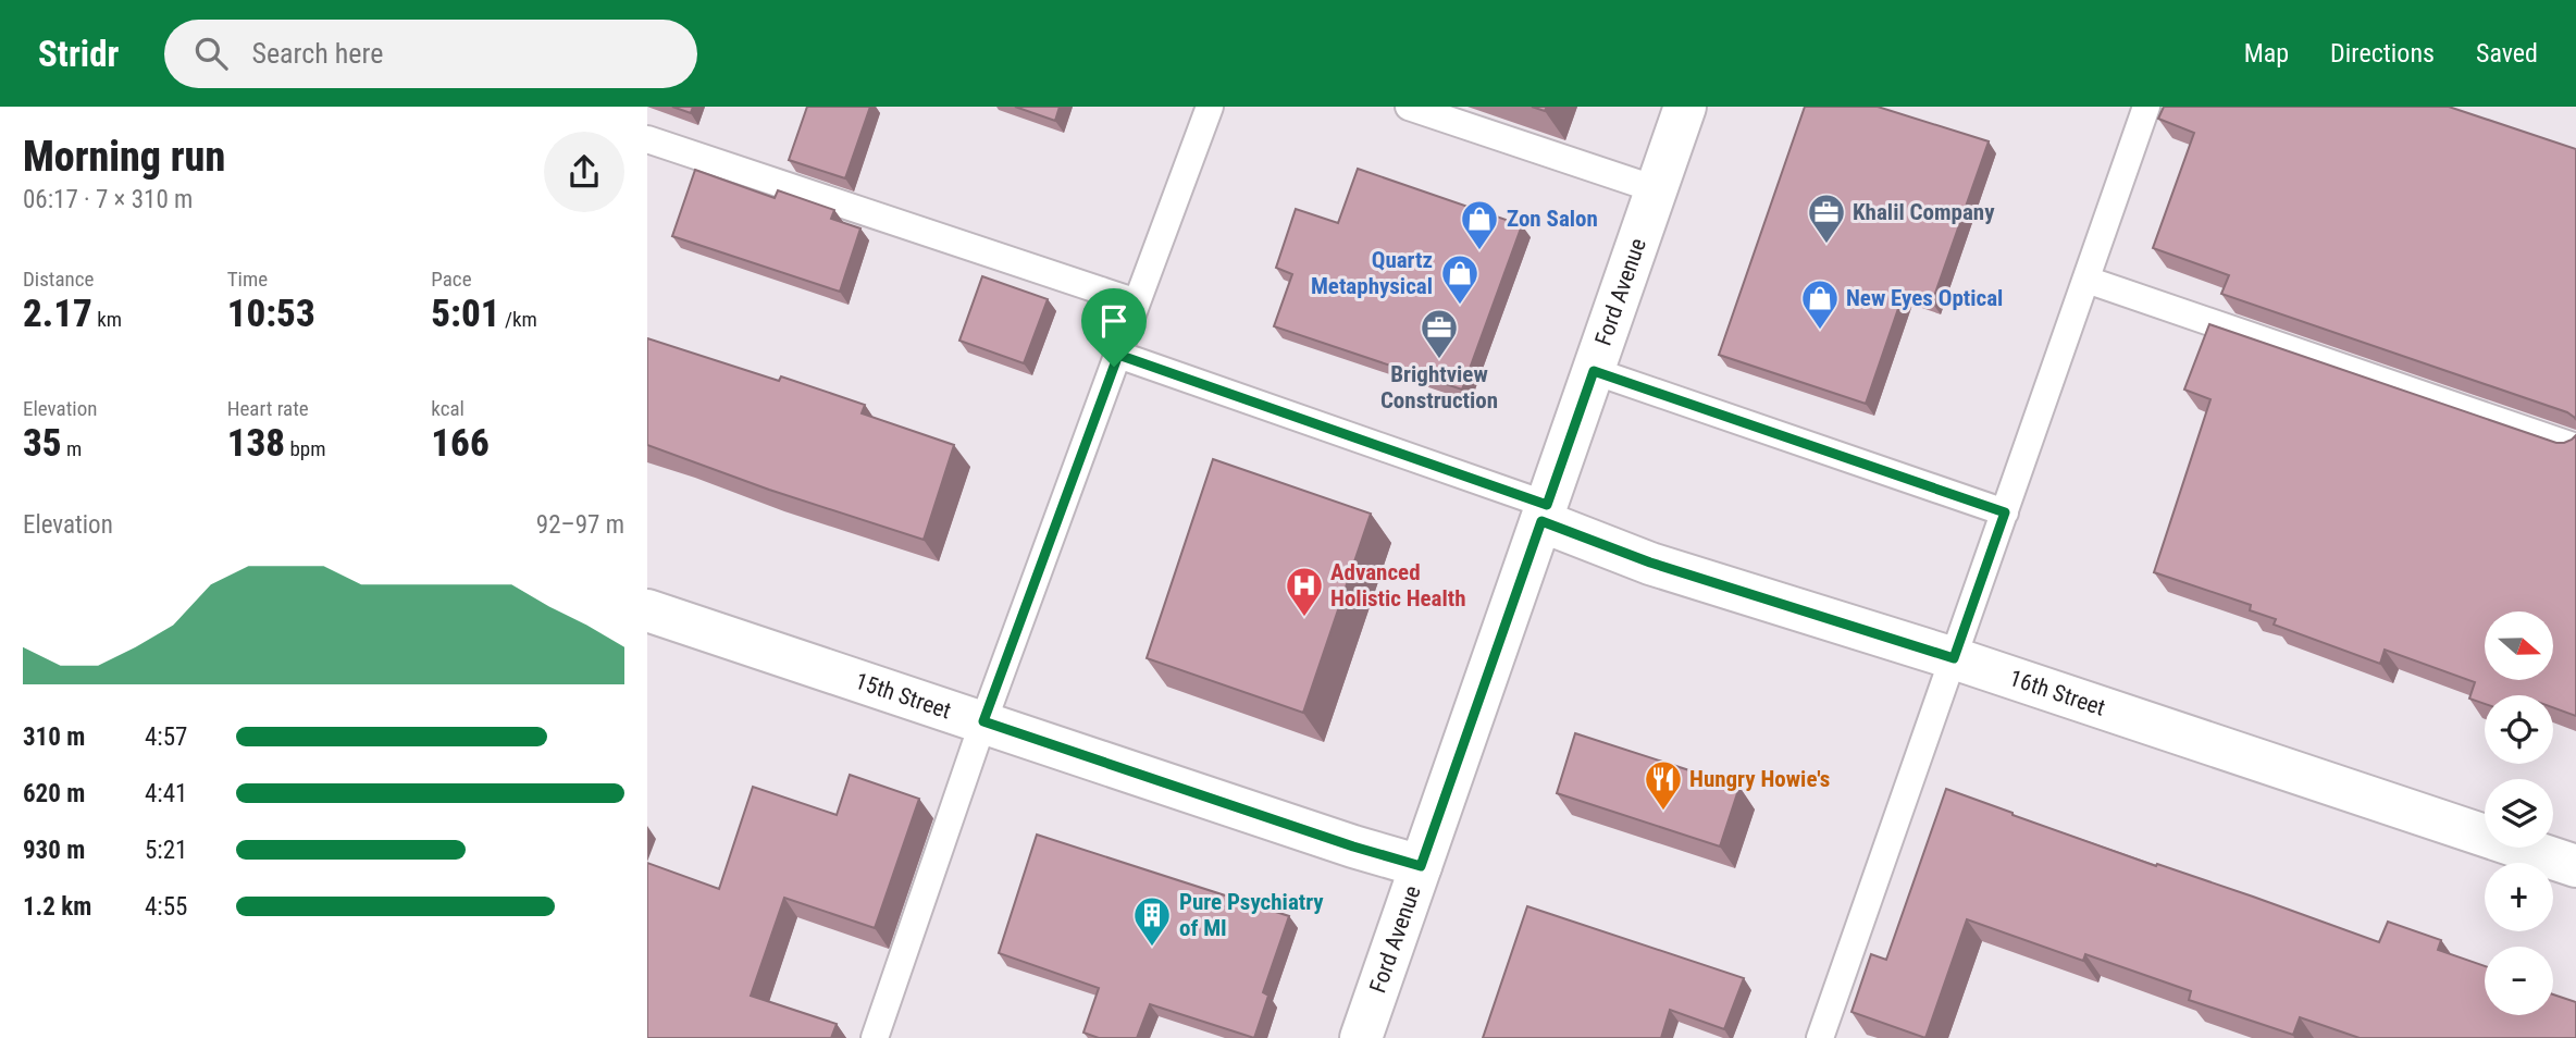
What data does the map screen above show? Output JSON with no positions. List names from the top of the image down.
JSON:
{
  "streets": {
    "street": ["Ford Avenue", "16th Street", "15th Street"]
  },
  "crossings": [
    ["Ford Avenue", "16th Street"],
    ["Ford Avenue", "15th Street"]
  ],
  "places": {
    "office": ["Khalil Company", "Brightview Construction"],
    "shop": ["Zon Salon", "Quartz Metaphysical", "New Eyes Optical"],
    "hospital": ["Advanced Holistic Health"],
    "restaurant": ["Hungry Howie's"],
    "building": ["Pure Psychiatry of MI"]
  },
  "north": "right",
  "page": {
    "header": "Stridr",
    "search": "Search here",
    "nav": ["Map", "Directions", "Saved"],
    "heading": ["Morning run", "06:17 · 7 × 310 m"],
    "stats": [
      ["Distance", "2.17 km"],
      ["Time", "10:53"],
      ["Pace", "5:01 /km"],
      ["Elevation", "35 m"],
      ["Heart rate", "138 bpm"],
      ["kcal", "166"]
    ],
    "chart": ["Elevation", "92–97 m"],
    "map_buttons": ["+", "−"],
    "list": [
      {
        "name": "310 m",
        "note": "4:57"
      },
      {
        "name": "620 m",
        "note": "4:41"
      },
      {
        "name": "930 m",
        "note": "5:21"
      },
      {
        "name": "1.2 km",
        "note": "4:55"
      }
    ]
  }
}
